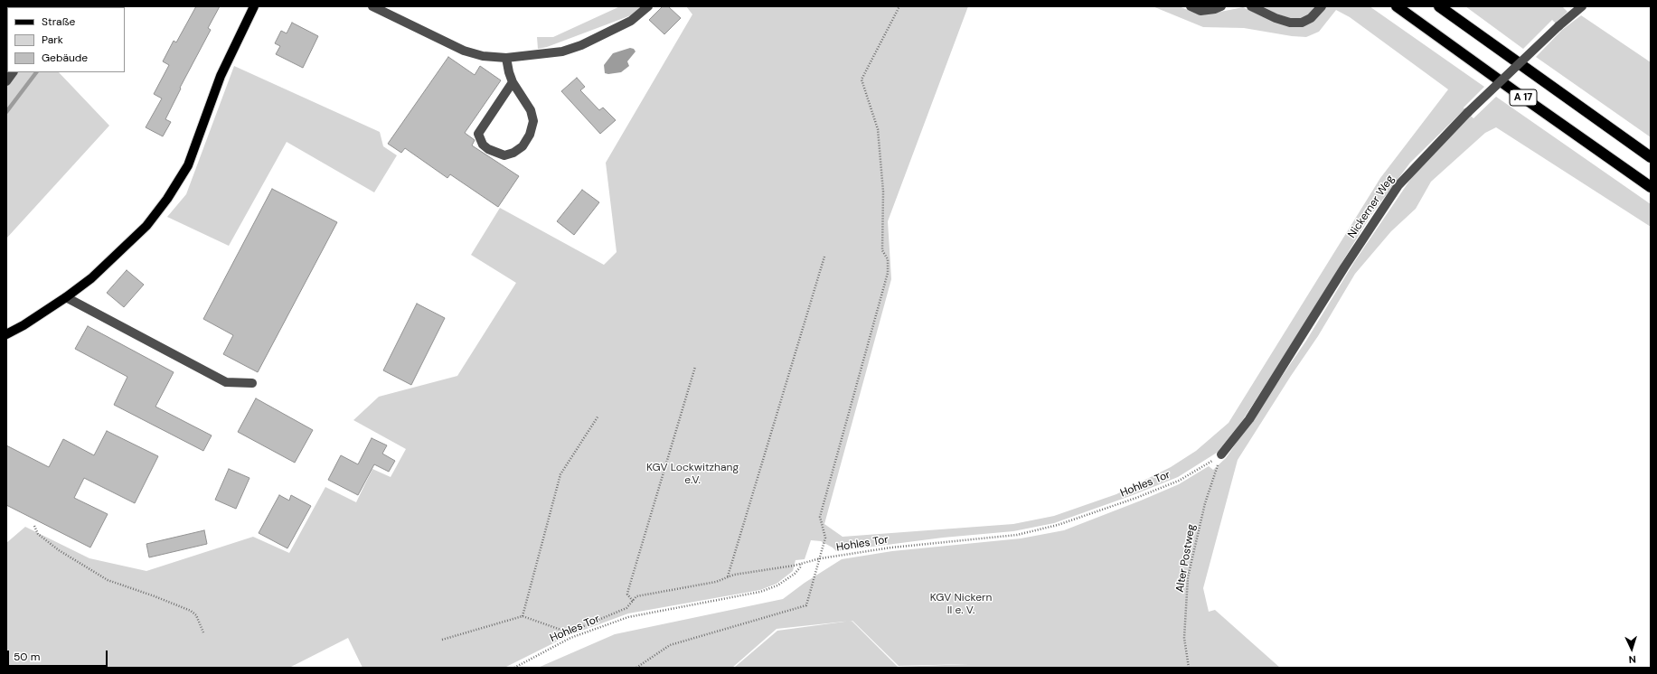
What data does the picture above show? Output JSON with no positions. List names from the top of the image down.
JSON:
{
  "streets": {
    "highway": ["A 17"],
    "street": ["Nickerner Weg"],
    "path": ["Hohles Tor", "Alter Postweg"]
  },
  "crossings": [
    ["Nickerner Weg", "Hohles Tor"],
    ["Nickerner Weg", "Alter Postweg"],
    ["Hohles Tor", "Alter Postweg"]
  ],
  "parks": ["KGV Lockwitzhang e.V.", "KGV Nickern II e. V."],
  "legend": ["Straße", "Park", "Gebäude"],
  "scale_bar": "50 m",
  "north": "bottom"
}
